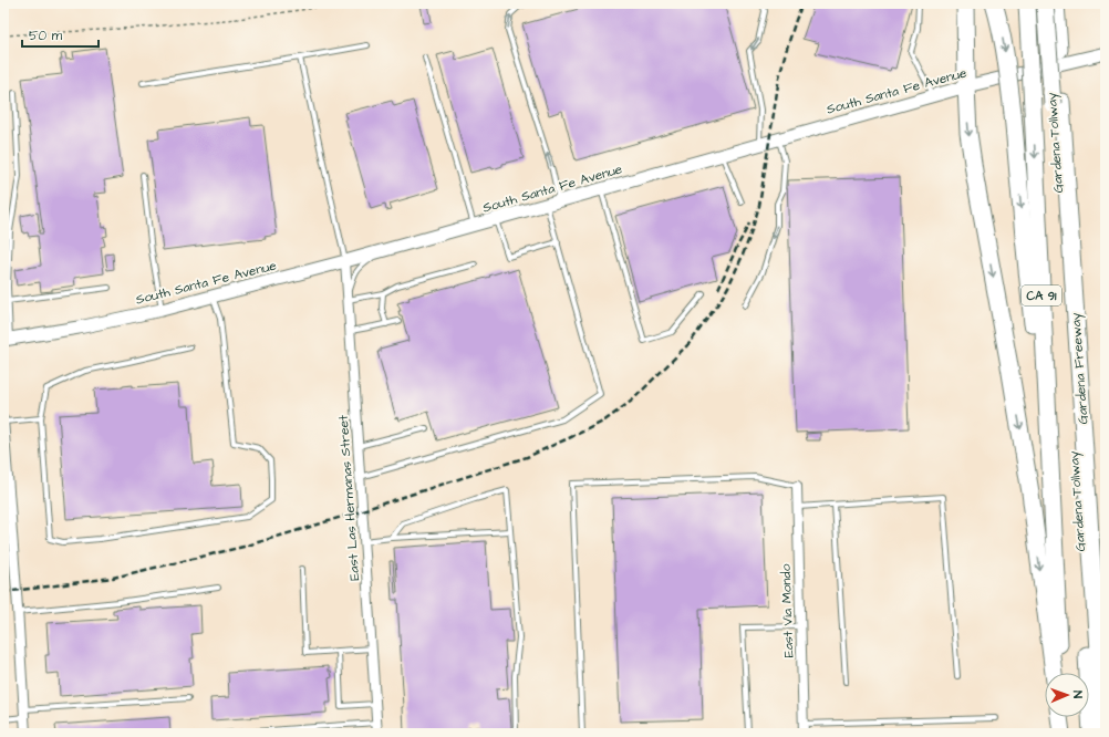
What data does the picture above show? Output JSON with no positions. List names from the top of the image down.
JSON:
{
  "streets": {
    "highway": ["Gardena Tollway", "CA 91", "Gardena Freeway"],
    "main road": ["South Santa Fe Avenue"],
    "street": ["East Las Hermanas Street", "East Via Mondo"]
  },
  "crossings": [
    ["South Santa Fe Avenue", "East Las Hermanas Street"],
    ["Gardena Tollway", "Gardena Freeway"]
  ],
  "scale_bar": "50 m",
  "north": "right"
}
